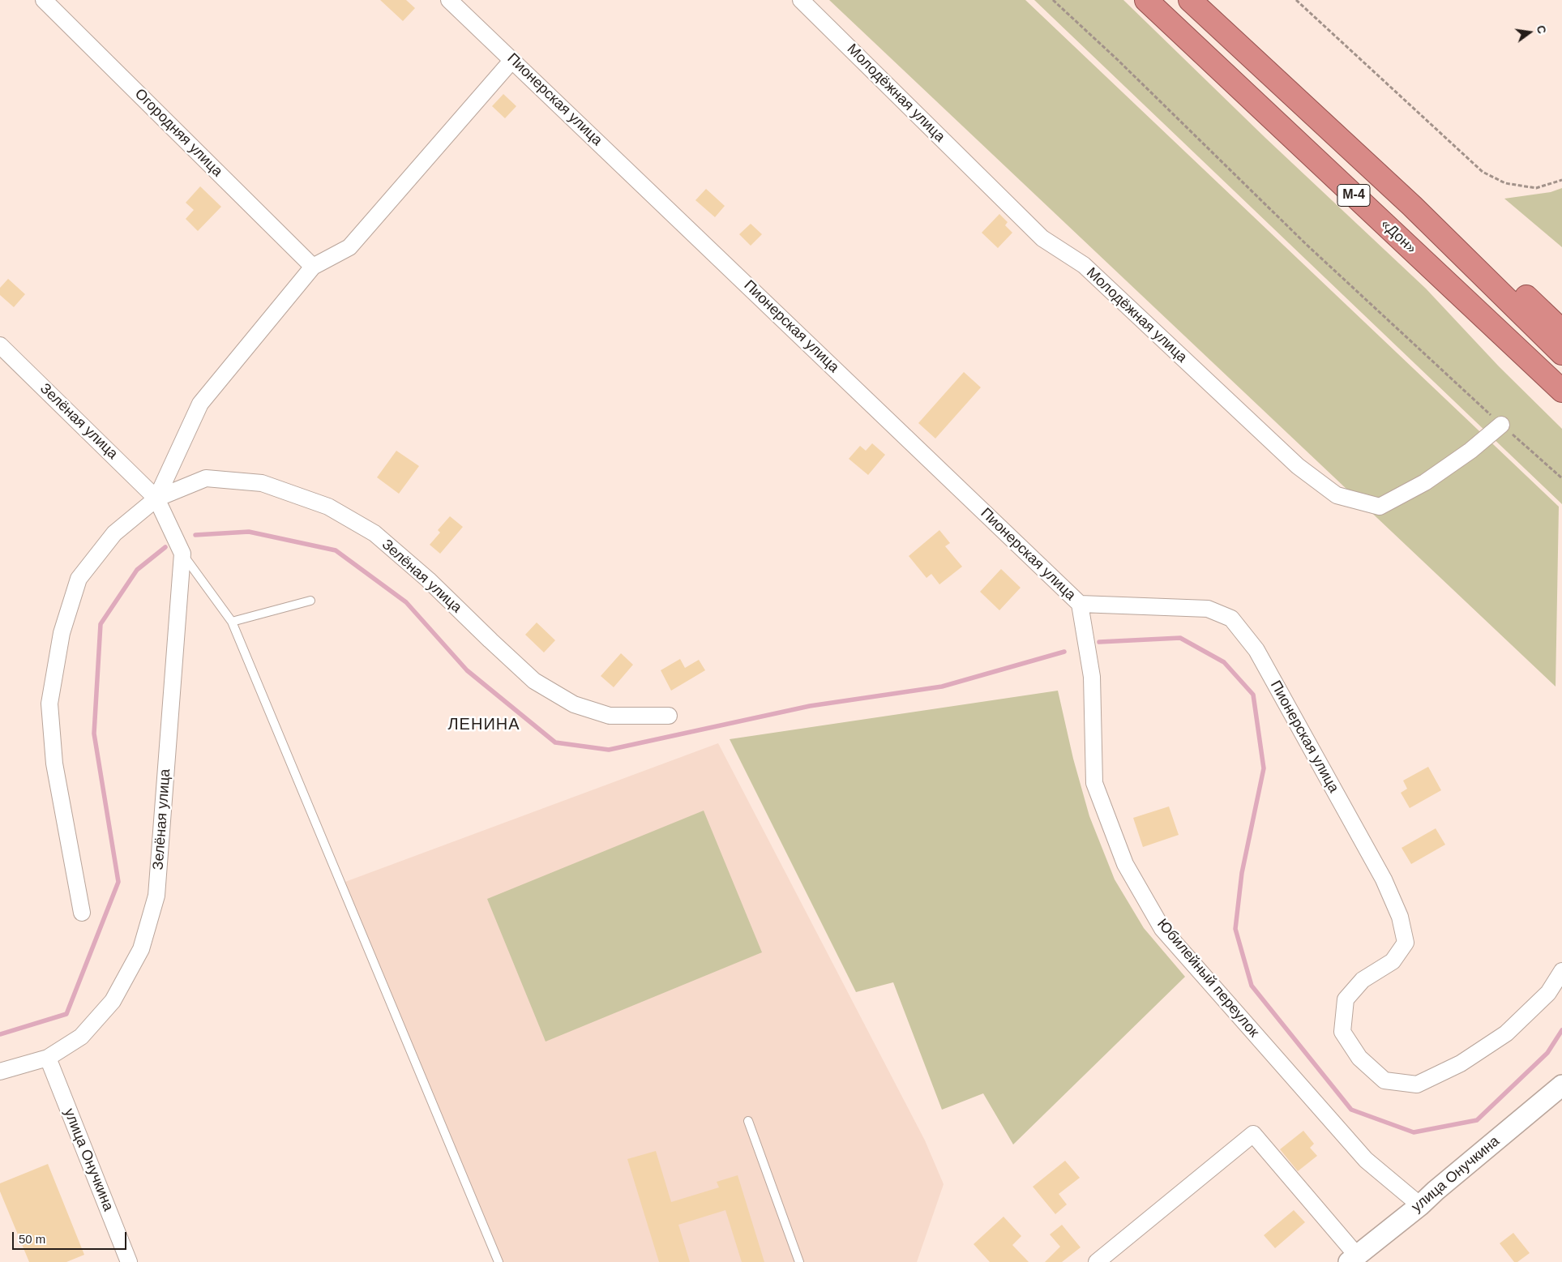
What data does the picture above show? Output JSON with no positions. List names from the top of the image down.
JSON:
{
  "streets": {
    "highway": ["М-4", "«Дон»"],
    "street": [
      "Молодёжная улица",
      "Пионерская улица",
      "Огородняя улица",
      "Зелёная улица",
      "Юбилейный переулок",
      "улица Онучкина"
    ]
  },
  "crossings": [
    ["Пионерская улица", "Юбилейный переулок"],
    ["Зелёная улица", "улица Онучкина"],
    ["Юбилейный переулок", "улица Онучкина"]
  ],
  "districts": ["ЛЕНИНА"],
  "scale_bar": "50 m",
  "north": "right"
}
